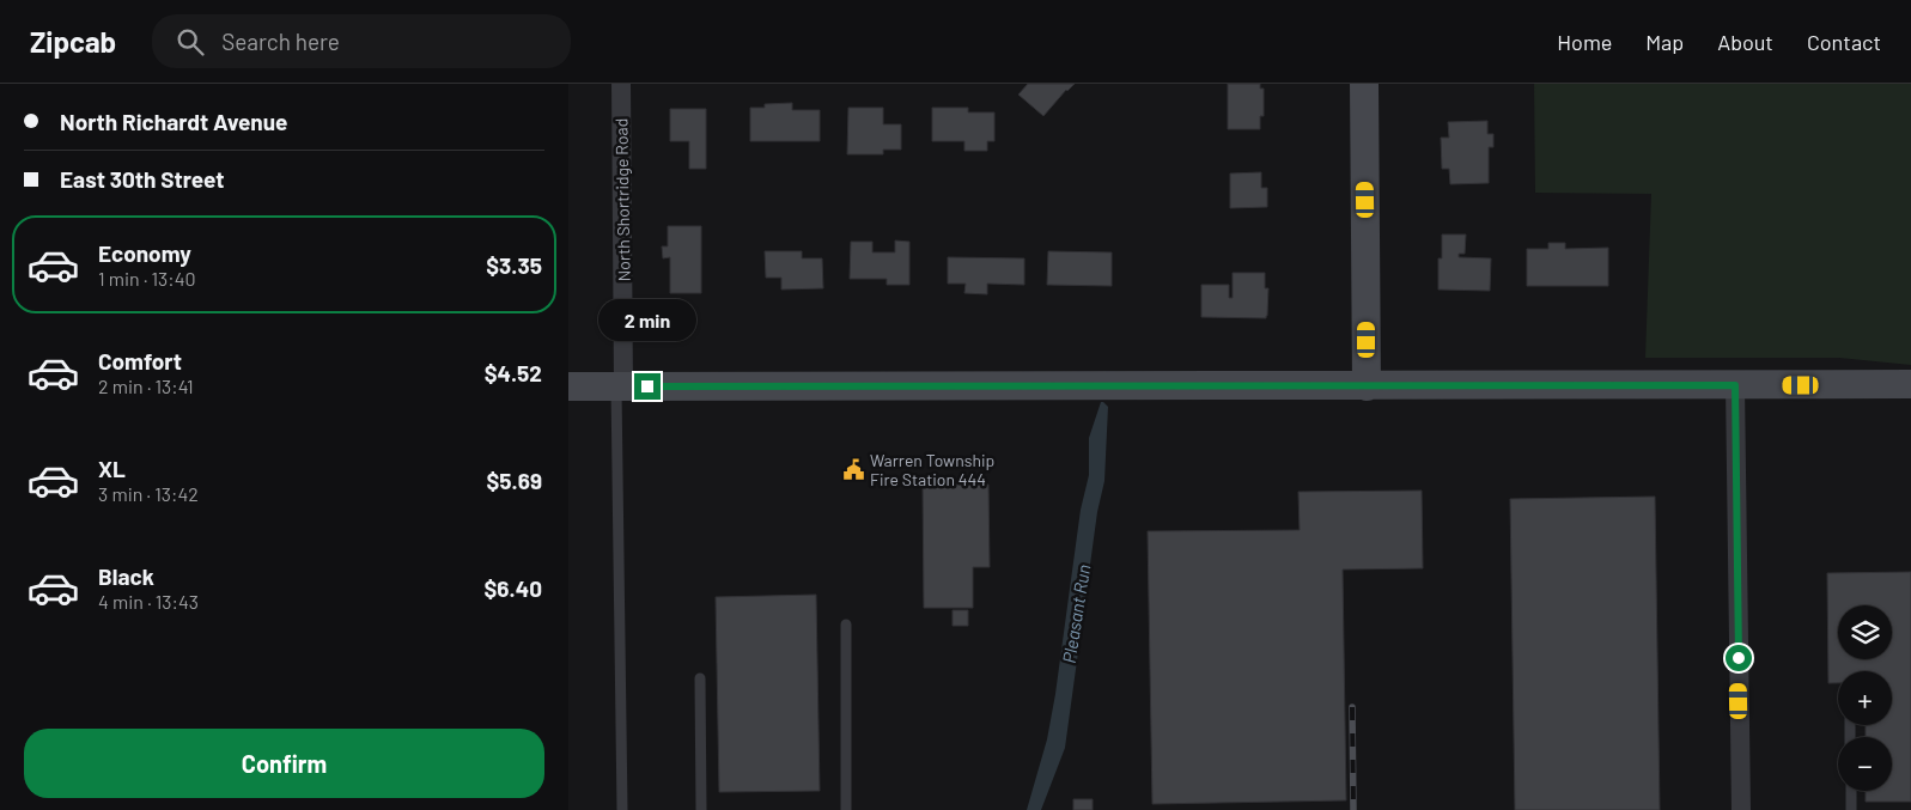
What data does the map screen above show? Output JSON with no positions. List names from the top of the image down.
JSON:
{
  "streets": {
    "street": ["North Shortridge Road"]
  },
  "water": ["Pleasant Run"],
  "places": {
    "public building": ["Warren Township Fire Station 444"]
  },
  "page": {
    "header": "Zipcab",
    "search": "Search here",
    "nav": [
      "Home",
      "Map",
      "About",
      "Contact"
    ],
    "banner": ["North Richardt Avenue", "East 30th Street"],
    "list": [
      {
        "name": "Economy",
        "note": "1 min · 13:40",
        "value": "$3.35"
      },
      {
        "name": "Comfort",
        "note": "2 min · 13:41",
        "value": "$4.52"
      },
      {
        "name": "XL",
        "note": "3 min · 13:42",
        "value": "$5.69"
      },
      {
        "name": "Black",
        "note": "4 min · 13:43",
        "value": "$6.40"
      }
    ],
    "bubble": "2 min",
    "map_buttons": ["+", "−"],
    "buttons": "Confirm"
  }
}
